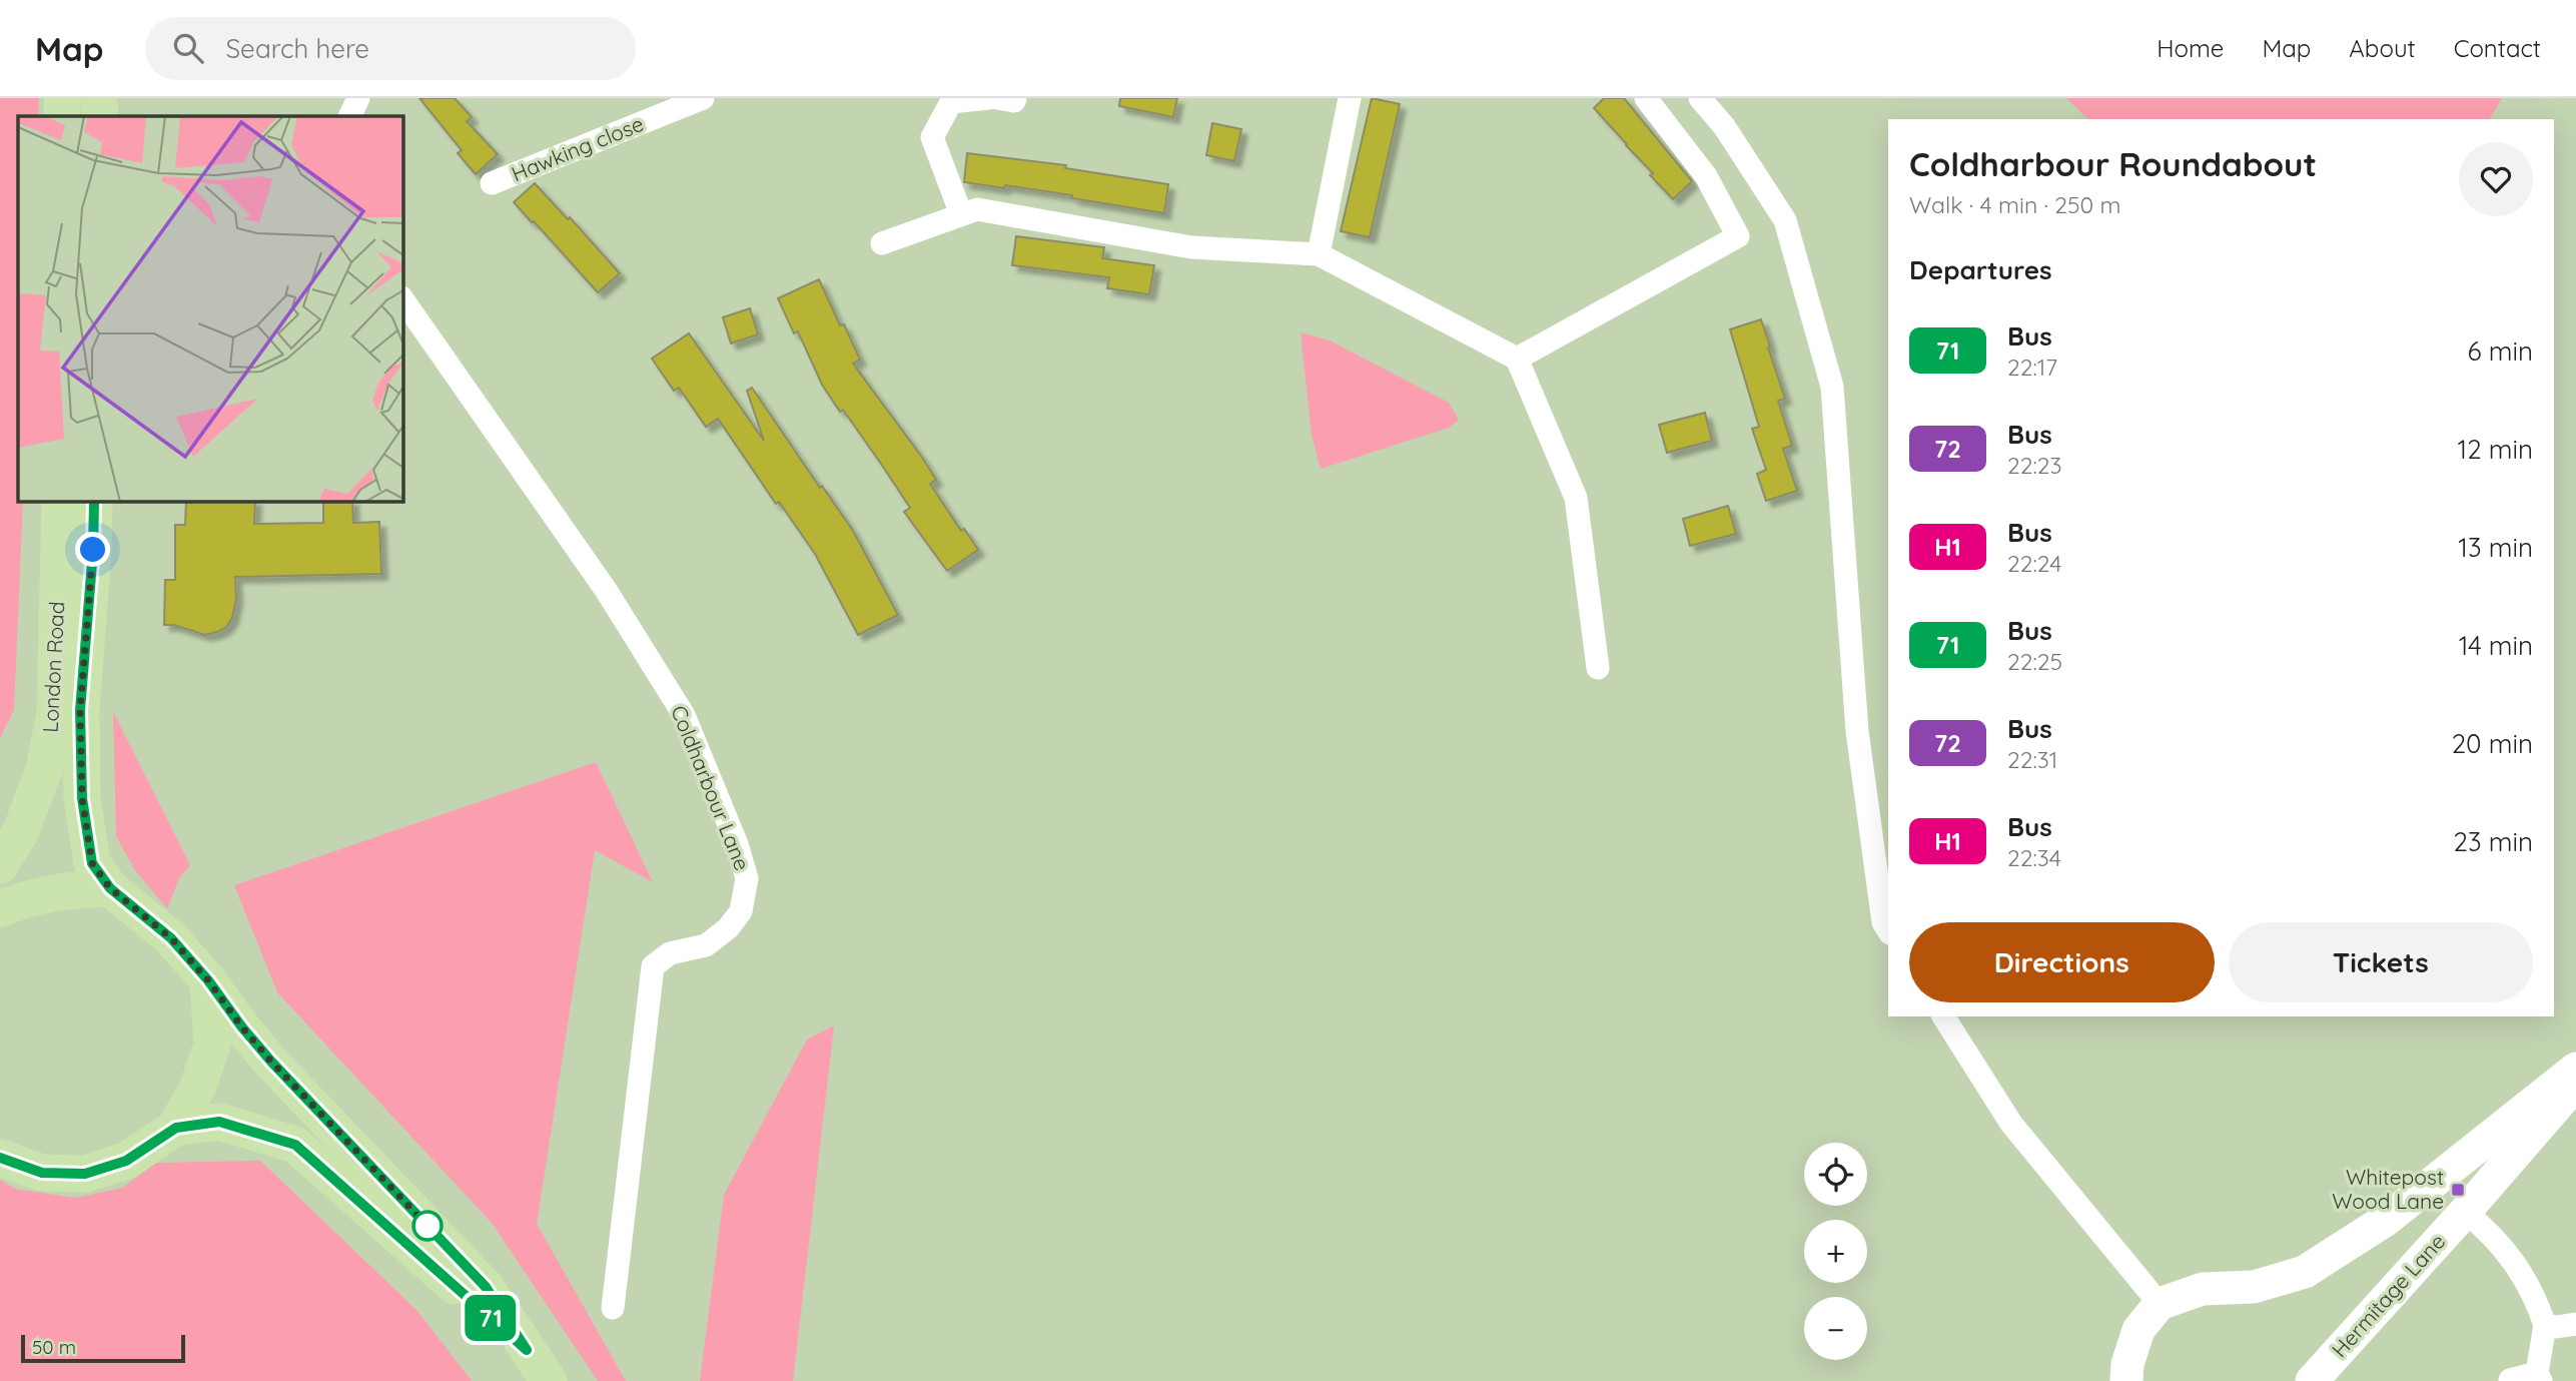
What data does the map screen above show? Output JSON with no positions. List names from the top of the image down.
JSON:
{
  "streets": {
    "main road": ["London Road", "Hermitage Lane"],
    "street": ["Hawking close", "Coldharbour Lane"]
  },
  "places": {
    "transit": ["Whitepost Wood Lane"]
  },
  "lines": ["bus line 71"],
  "scale_bar": "50 m",
  "page": {
    "header": "Map",
    "search": "Search here",
    "nav": [
      "Home",
      "Map",
      "About",
      "Contact"
    ],
    "on_map": "71",
    "heading": [
      ["Coldharbour Roundabout", "Walk · 4 min · 250 m"],
      "Departures"
    ],
    "list": [
      {
        "mark": "71",
        "name": "Bus",
        "note": "22:17",
        "value": "6 min"
      },
      {
        "mark": "72",
        "name": "Bus",
        "note": "22:23",
        "value": "12 min"
      },
      {
        "mark": "H1",
        "name": "Bus",
        "note": "22:24",
        "value": "13 min"
      },
      {
        "mark": "71",
        "name": "Bus",
        "note": "22:25",
        "value": "14 min"
      },
      {
        "mark": "72",
        "name": "Bus",
        "note": "22:31",
        "value": "20 min"
      },
      {
        "mark": "H1",
        "name": "Bus",
        "note": "22:34",
        "value": "23 min"
      }
    ],
    "buttons": ["Directions", "Tickets"],
    "map_buttons": ["+", "−"],
    "scale": "50 m"
  }
}
